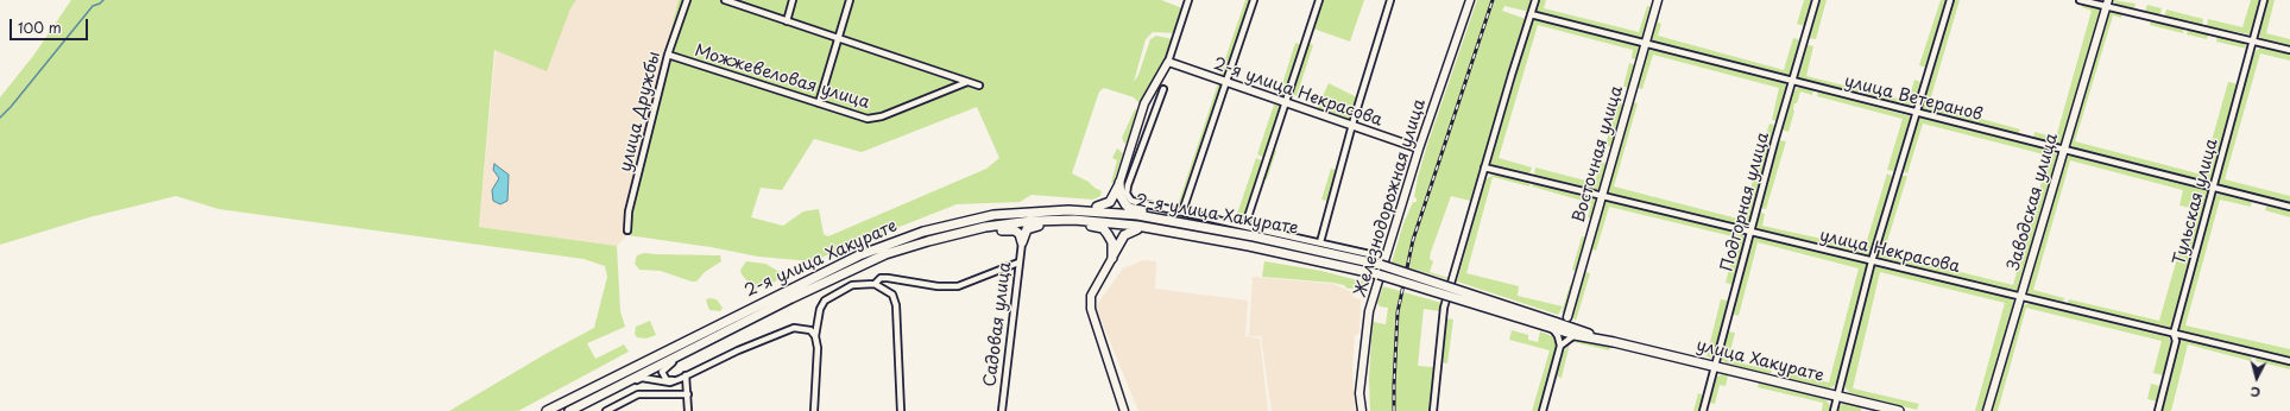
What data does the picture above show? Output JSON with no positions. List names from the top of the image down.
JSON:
{
  "streets": {
    "main road": [
      "2-я улица Некрасова",
      "Восточная улица",
      "Железнодорожная улица",
      "Заводская улица",
      "2-я улица Хакурате",
      "улица Хакурате"
    ],
    "street": [
      "Можжевеловая улица",
      "улица Ветеранов",
      "улица Дружбы",
      "Подгорная улица",
      "Тульская улица",
      "улица Некрасова",
      "Садовая улица"
    ]
  },
  "crossings": [
    ["Можжевеловая улица", "улица Дружбы"],
    ["2-я улица Некрасова", "Железнодорожная улица"],
    ["2-я улица Некрасова", "2-я улица Хакурате"],
    ["улица Ветеранов", "Восточная улица"],
    ["улица Ветеранов", "Подгорная улица"],
    ["улица Ветеранов", "Заводская улица"],
    ["улица Ветеранов", "Тульская улица"],
    ["Восточная улица", "улица Некрасова"],
    ["Железнодорожная улица", "2-я улица Хакурате"],
    ["Железнодорожная улица", "улица Хакурате"],
    ["Подгорная улица", "улица Некрасова"],
    ["Подгорная улица", "улица Хакурате"],
    ["Заводская улица", "улица Некрасова"],
    ["Тульская улица", "улица Некрасова"],
    ["2-я улица Хакурате", "улица Хакурате"]
  ],
  "scale_bar": "100 m",
  "north": "bottom"
}
